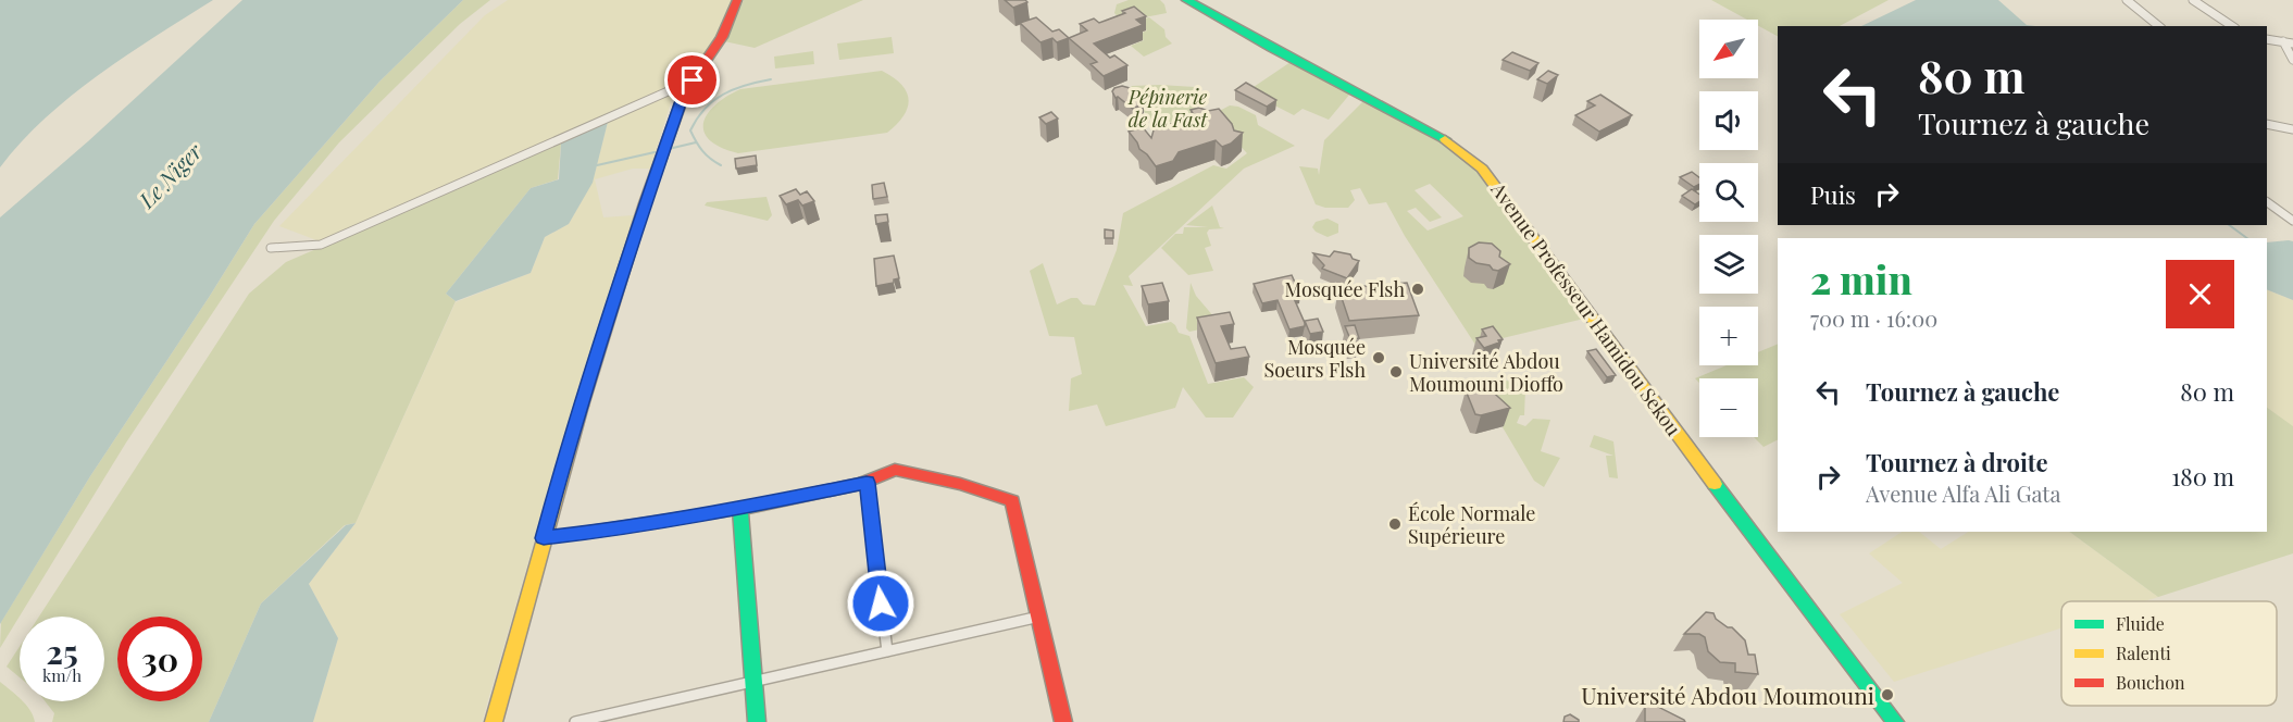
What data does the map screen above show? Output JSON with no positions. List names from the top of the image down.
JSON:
{
  "streets": {
    "street": ["Avenue Professeur Hamidou Sekou"]
  },
  "water": ["Le Niger"],
  "parks": ["Pépinerie de la Fast"],
  "places": [
    "Mosquée Flsh",
    "Mosquée Soeurs Flsh",
    "Université Abdou Moumouni Dioffo",
    "École Normale Supérieure",
    "Université Abdou Moumouni"
  ],
  "legend": ["Fluide", "Ralenti", "Bouchon"],
  "north": "bottom left",
  "page": {
    "map_buttons": ["+", "−"],
    "turn": ["80 m", "Tournez à gauche"],
    "then": "Puis",
    "heading": ["2 min", "700 m · 16:00"],
    "list": [
      {
        "name": "Tournez à gauche",
        "value": "80 m"
      },
      {
        "name": "Tournez à droite",
        "note": "Avenue Alfa Ali Gata",
        "value": "180 m"
      }
    ],
    "speed": "25 km/h",
    "limit": "30"
  }
}
